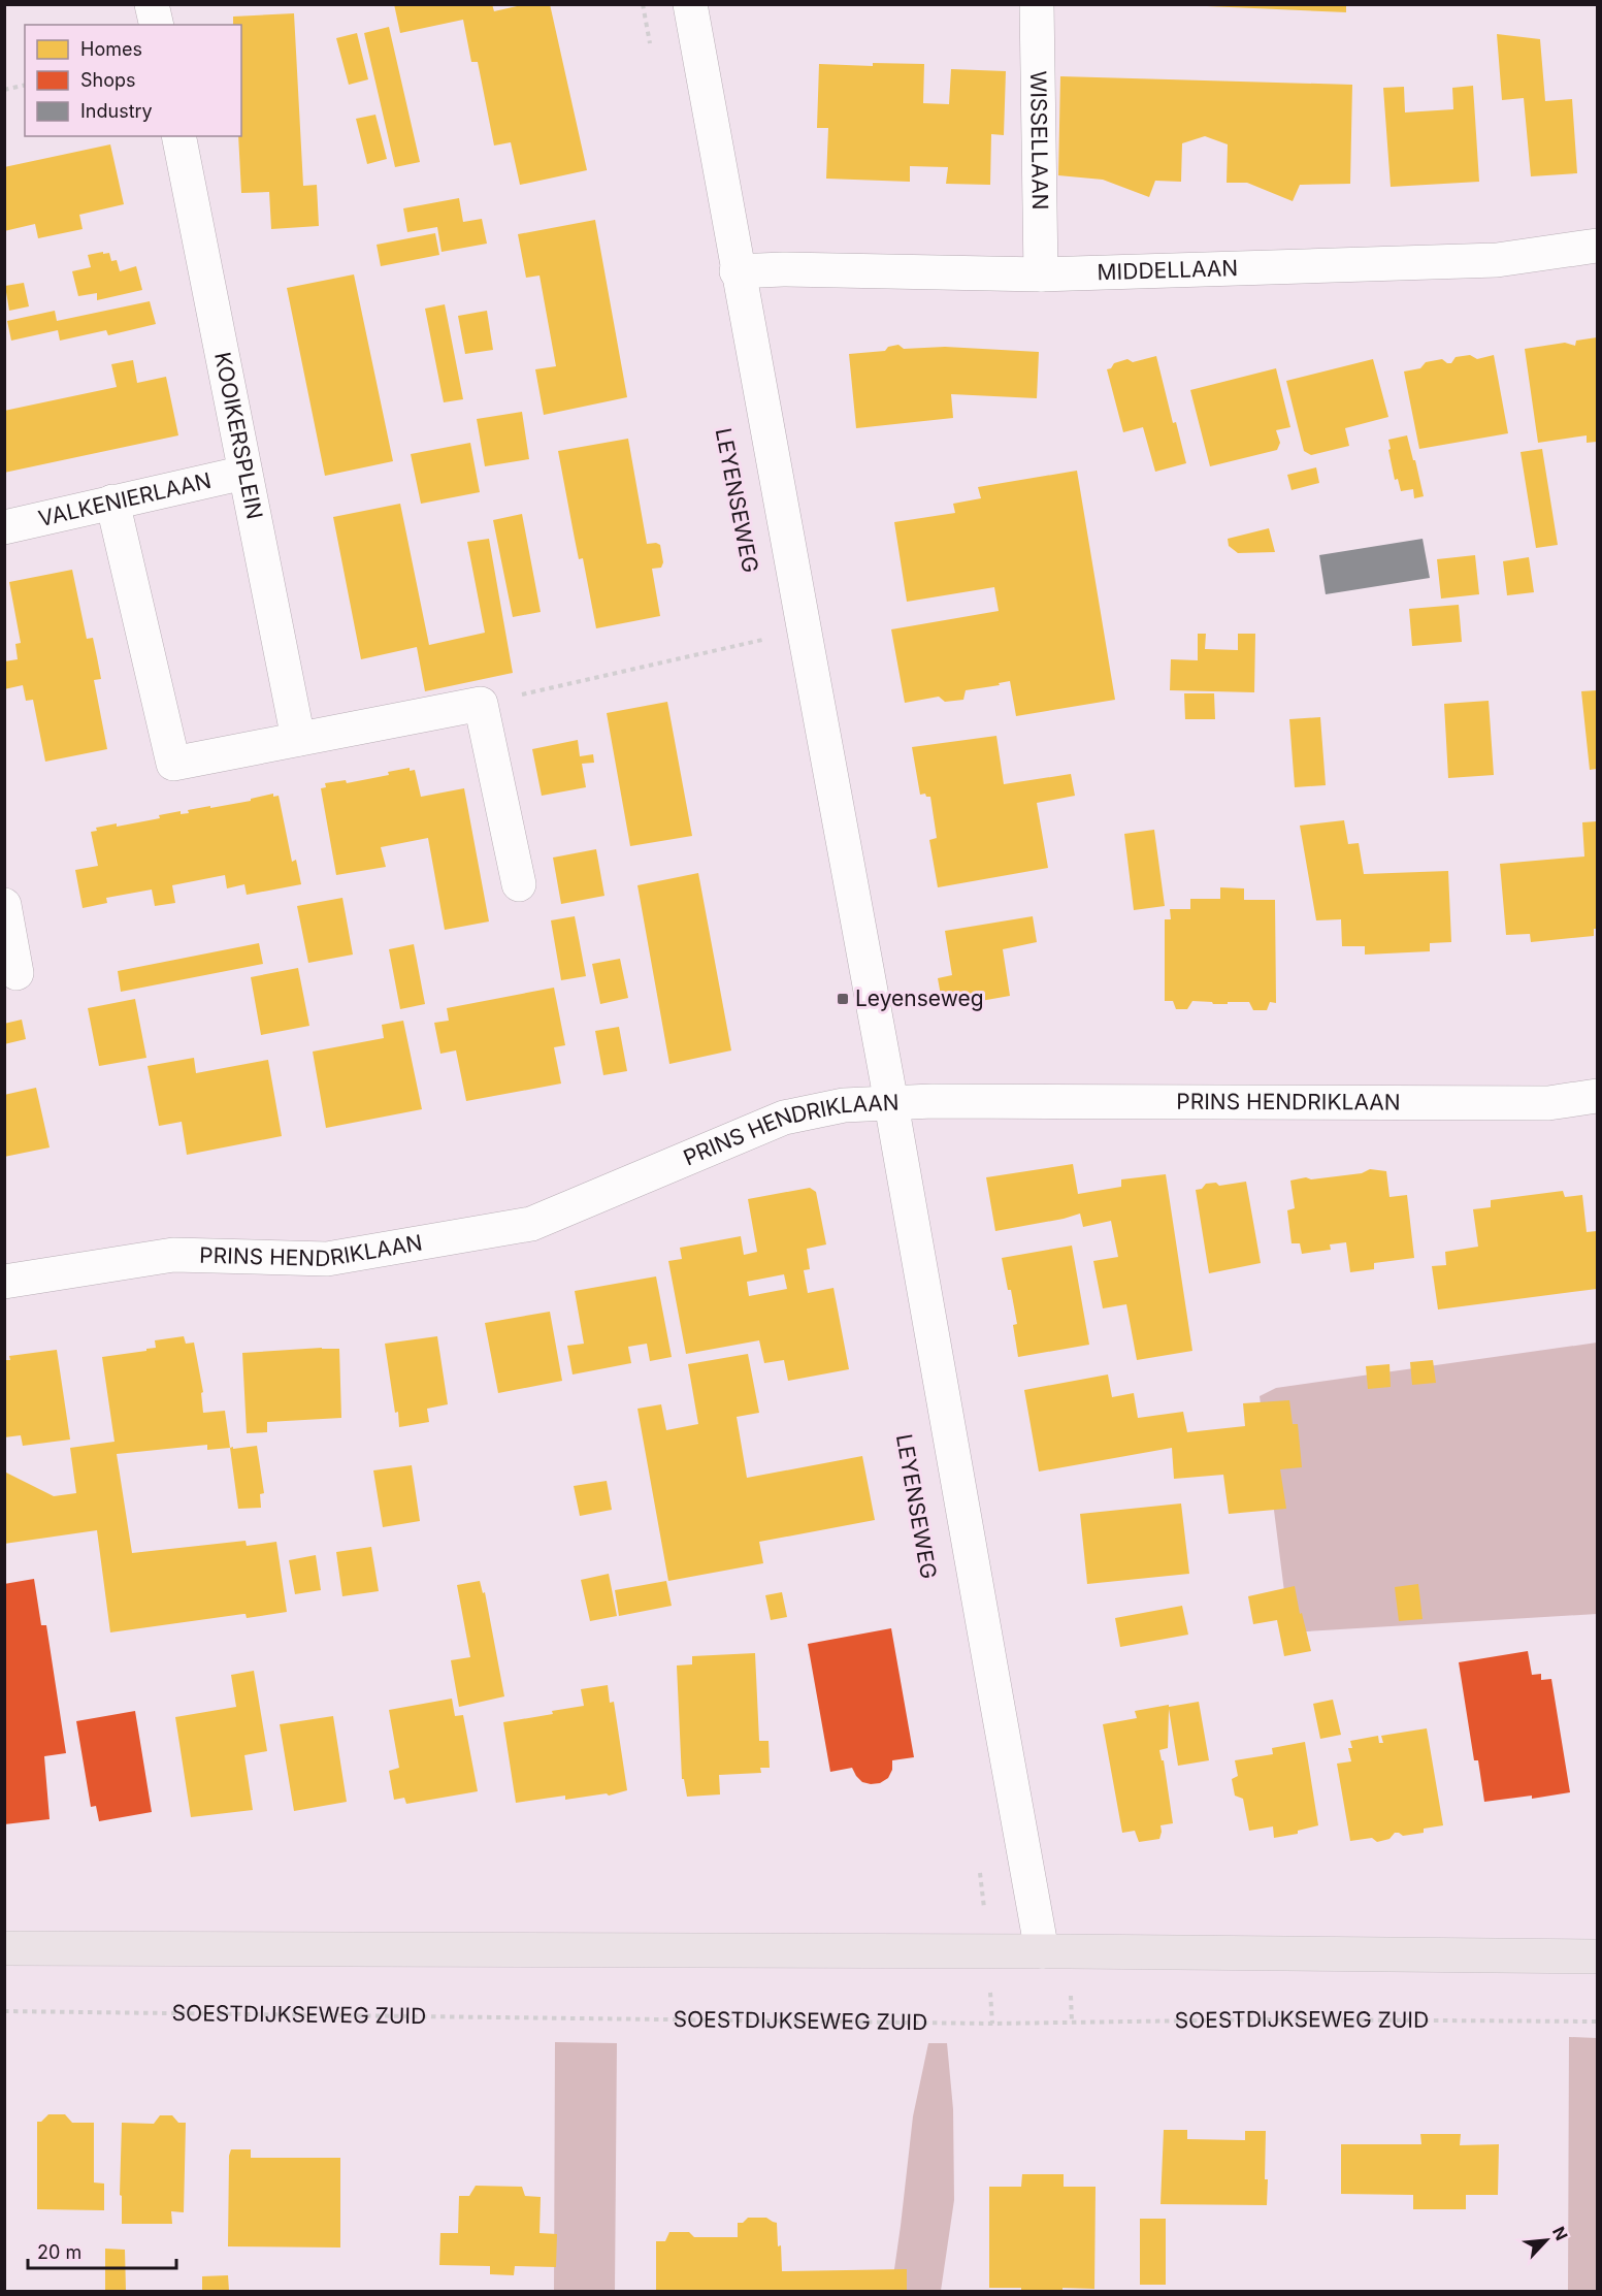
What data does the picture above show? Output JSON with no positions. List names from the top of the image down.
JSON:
{
  "streets": {
    "street": [
      "WISSELLAAN",
      "MIDDELLAAN",
      "KOOIKERSPLEIN",
      "VALKENIERLAAN",
      "LEYENSEWEG",
      "PRINS HENDRIKLAAN"
    ],
    "path": ["SOESTDIJKSEWEG ZUID"]
  },
  "crossings": [
    ["WISSELLAAN", "MIDDELLAAN"],
    ["MIDDELLAAN", "LEYENSEWEG"],
    ["KOOIKERSPLEIN", "VALKENIERLAAN"],
    ["LEYENSEWEG", "PRINS HENDRIKLAAN"]
  ],
  "places": {
    "transit": ["Leyenseweg"]
  },
  "legend": ["Homes", "Shops", "Industry"],
  "scale_bar": "20 m",
  "north": "top right"
}
